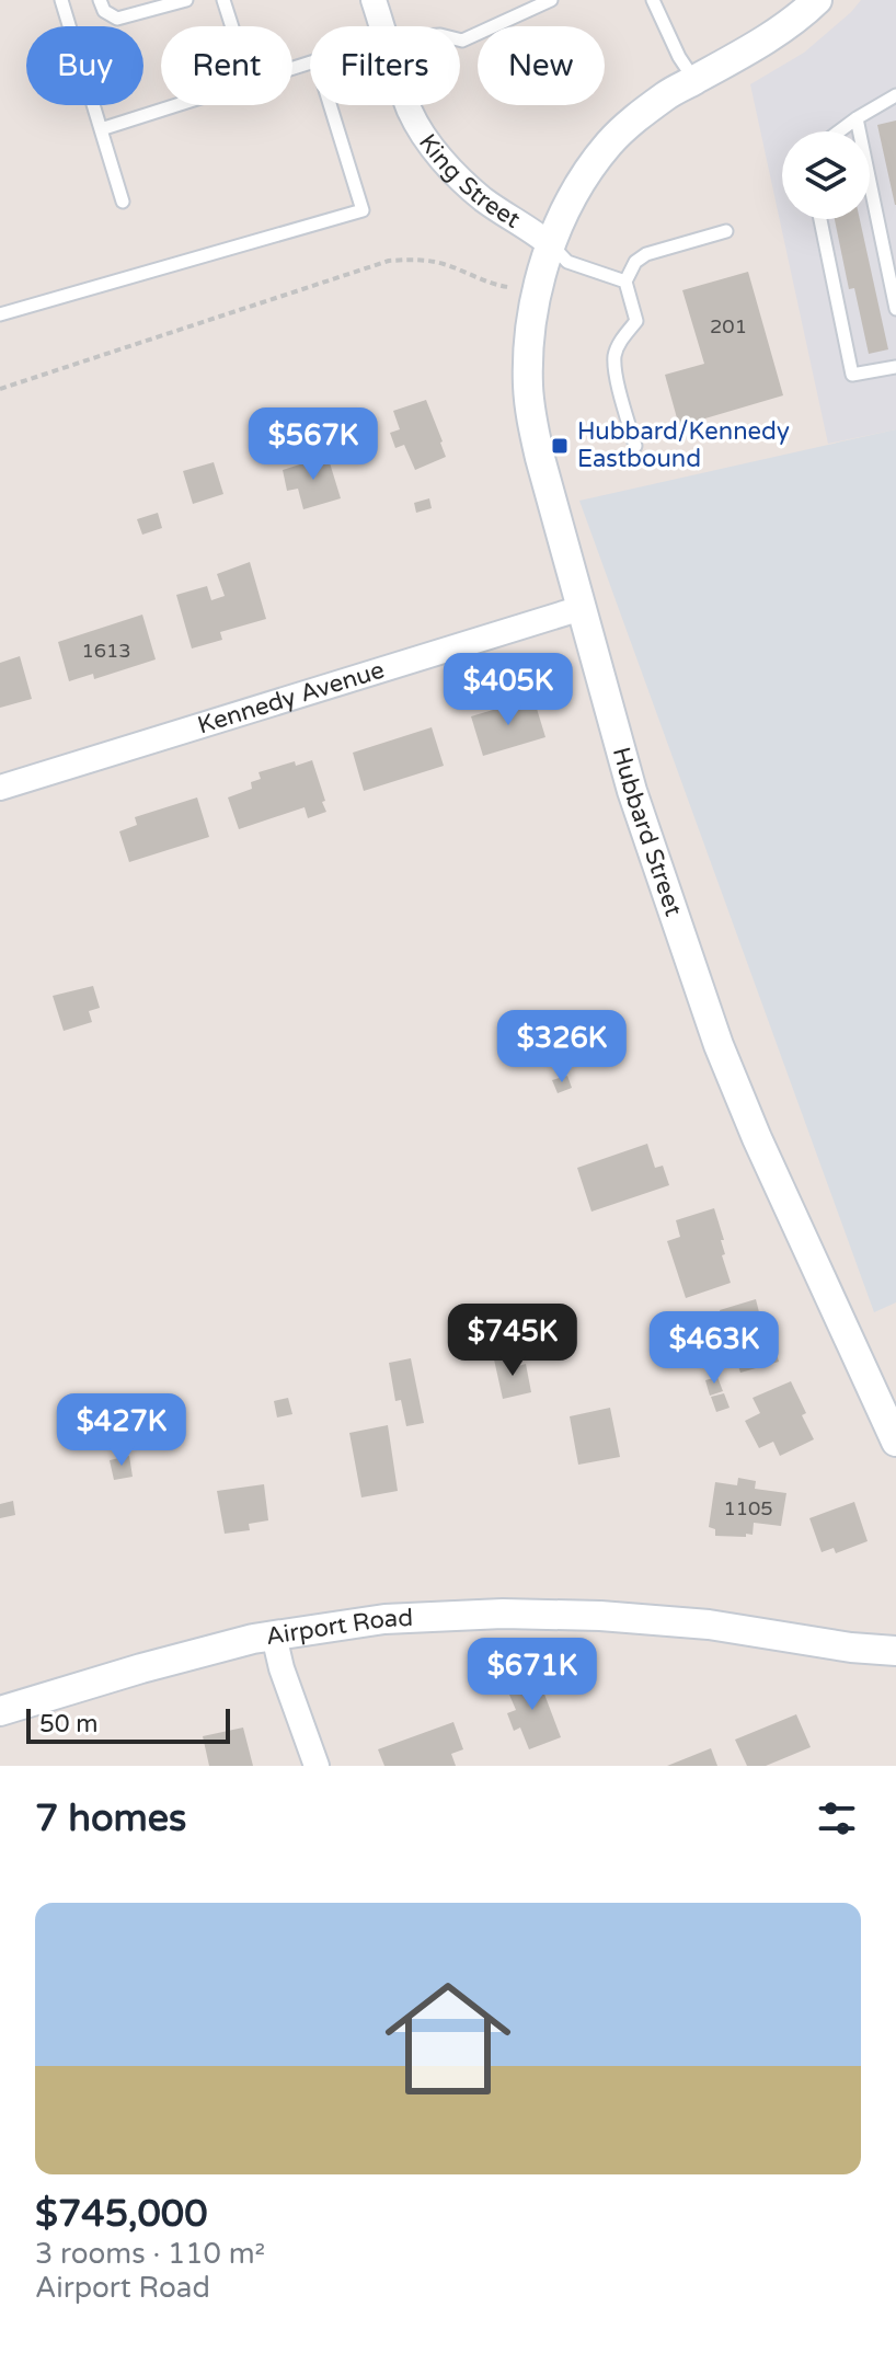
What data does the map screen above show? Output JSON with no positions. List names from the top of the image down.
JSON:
{
  "streets": {
    "street": [
      "King Street",
      "Kennedy Avenue",
      "Hubbard Street",
      "Airport Road"
    ]
  },
  "crossings": [
    ["King Street", "Hubbard Street"],
    ["Kennedy Avenue", "Hubbard Street"]
  ],
  "places": {
    "transit": ["Hubbard/Kennedy Eastbound"]
  },
  "house_numbers": ["201", "1613", "1105"],
  "scale_bar": "50 m",
  "page": {
    "chip": [
      "Buy",
      "Rent",
      "Filters",
      "New"
    ],
    "price": [
      "$567K",
      "$405K",
      "$326K",
      "$745K",
      "$463K",
      "$427K",
      "$671K"
    ],
    "scale": "50 m",
    "heading": "7 homes",
    "list": [
      {
        "name": "$745,000",
        "note": "3 rooms · 110 m² · Airport Road"
      }
    ]
  }
}
